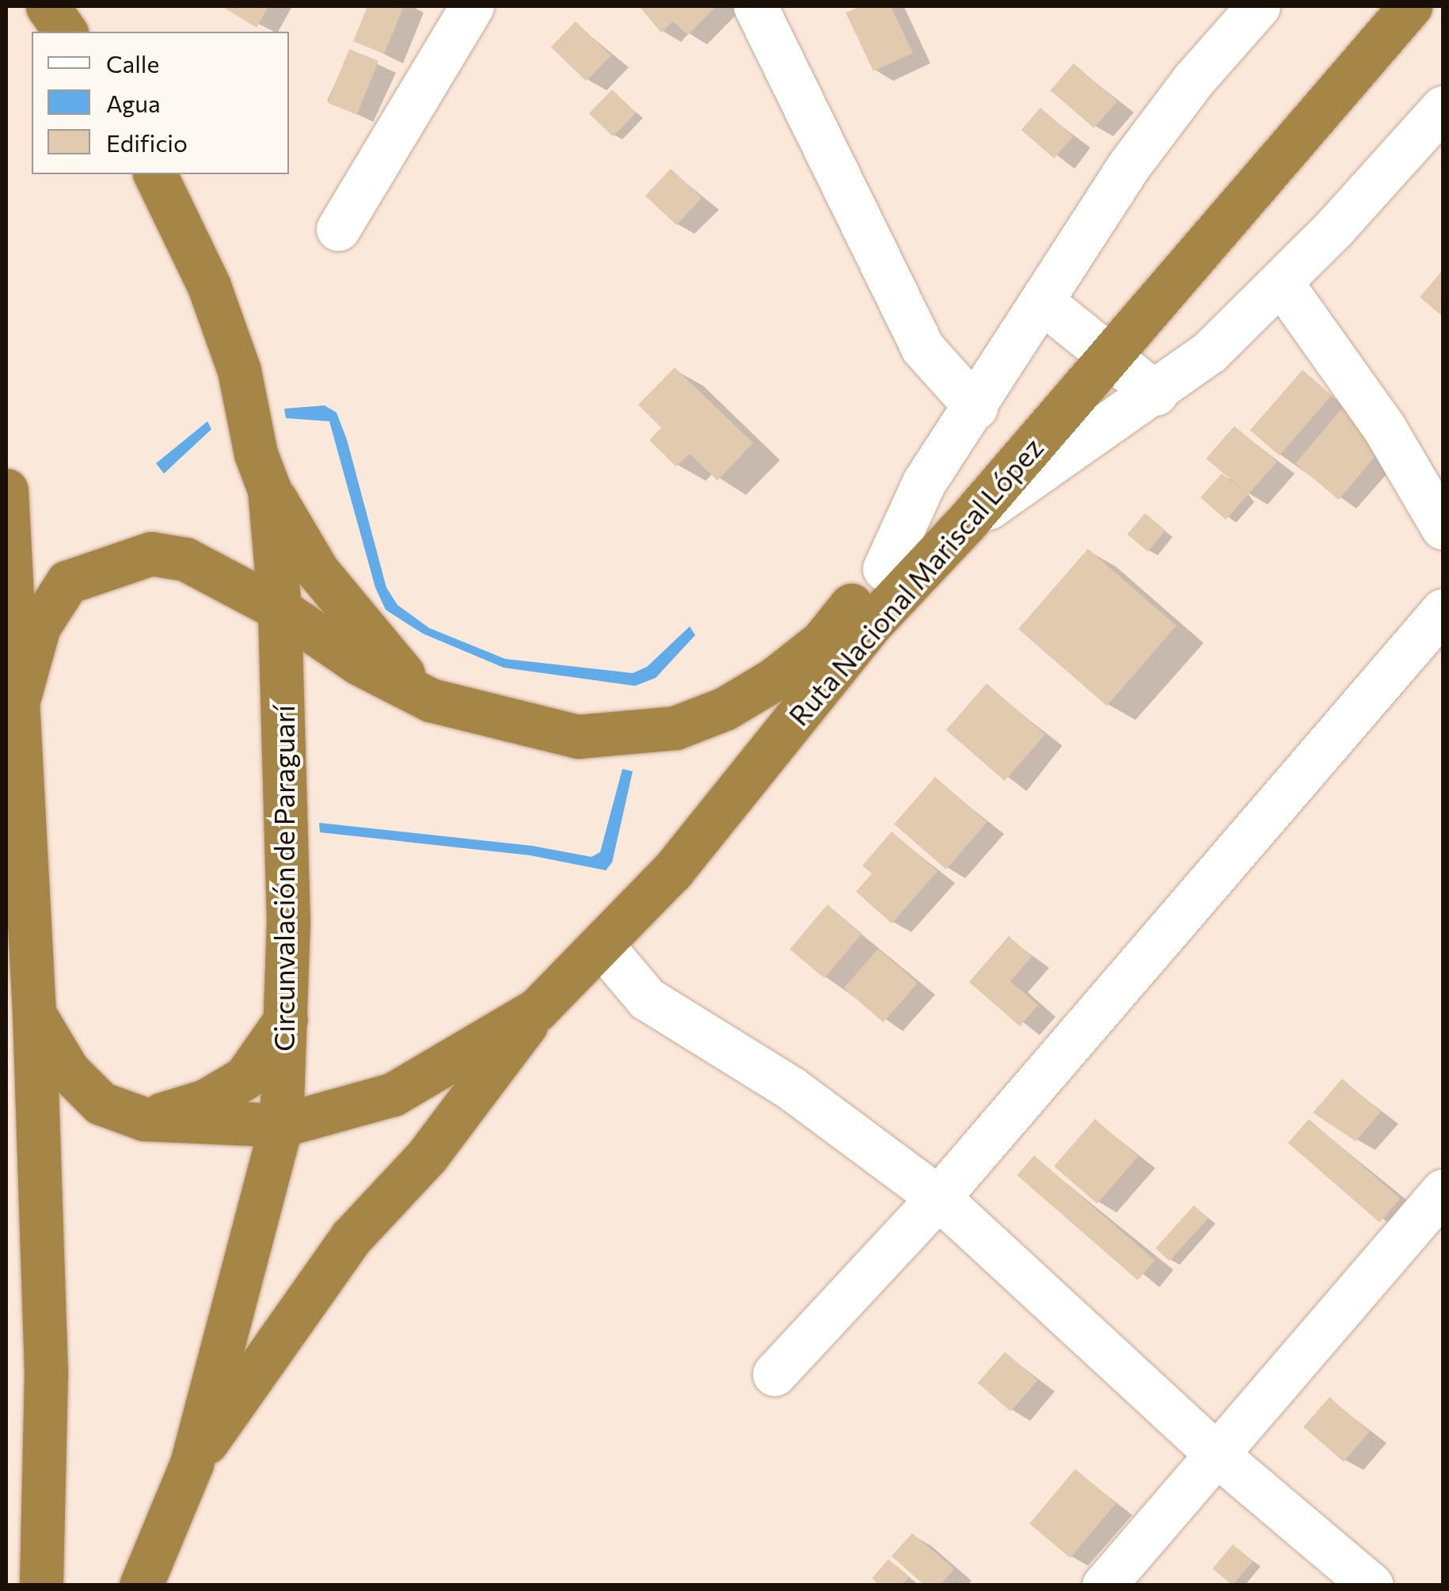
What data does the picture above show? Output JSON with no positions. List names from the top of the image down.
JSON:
{
  "streets": {
    "highway": ["Ruta Nacional Mariscal López", "Circunvalación de Paraguarí"]
  },
  "crossings": [
    ["Ruta Nacional Mariscal López", "Circunvalación de Paraguarí"]
  ],
  "legend": ["Calle", "Agua", "Edificio"]
}
